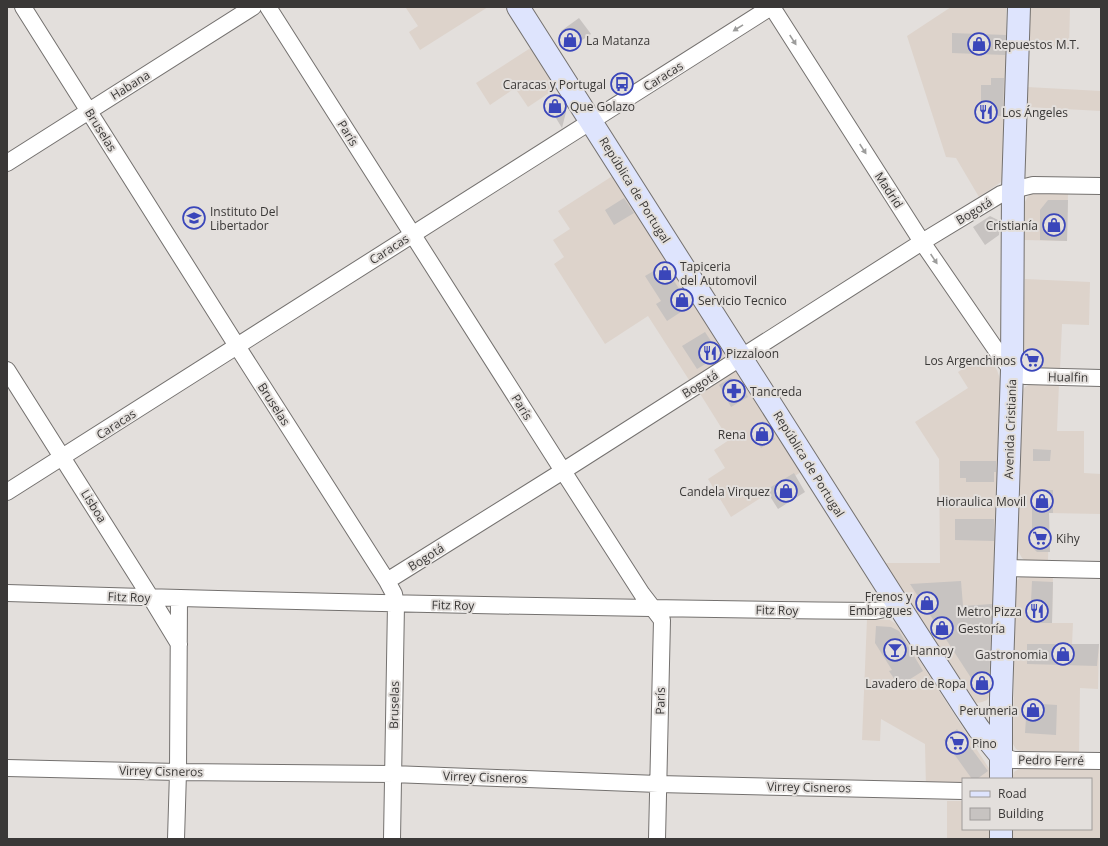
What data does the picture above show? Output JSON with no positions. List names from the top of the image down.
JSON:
{
  "streets": {
    "main road": ["República de Portugal", "Avenida Cristianía"],
    "street": [
      "Caracas",
      "Habana",
      "Bruselas",
      "París",
      "Madrid",
      "Bogotá",
      "Hualfin",
      "Lisboa",
      "Fitz Roy",
      "Pedro Ferré",
      "Virrey Cisneros"
    ]
  },
  "crossings": [
    ["Caracas", "Bruselas"],
    ["Caracas", "París"],
    ["Caracas", "República de Portugal"],
    ["Caracas", "Madrid"],
    ["Caracas", "Lisboa"],
    ["Habana", "Bruselas"],
    ["Bruselas", "Bogotá"],
    ["Bruselas", "Fitz Roy"],
    ["Bruselas", "Virrey Cisneros"],
    ["París", "Bogotá"],
    ["París", "Fitz Roy"],
    ["París", "Virrey Cisneros"],
    ["República de Portugal", "Bogotá"],
    ["República de Portugal", "Avenida Cristianía"],
    ["República de Portugal", "Fitz Roy"],
    ["República de Portugal", "Pedro Ferré"],
    ["Madrid", "Bogotá"],
    ["Madrid", "Hualfin"],
    ["Madrid", "Avenida Cristianía"],
    ["Bogotá", "Avenida Cristianía"],
    ["Hualfin", "Avenida Cristianía"],
    ["Avenida Cristianía", "Pedro Ferré"],
    ["Lisboa", "Fitz Roy"]
  ],
  "one_way": ["Madrid"],
  "places": {
    "shop": [
      "La Matanza",
      "Repuestos M.T.",
      "Que Golazo",
      "Cristianía",
      "Tapiceria del Automovil",
      "Servicio Tecnico",
      "Rena",
      "Candela Virquez",
      "Hioraulica Movil",
      "Frenos y Embragues",
      "Gestoría",
      "Gastronomia",
      "Lavadero de Ropa",
      "Perumeria"
    ],
    "bus stop": ["Caracas y Portugal"],
    "restaurant": ["Los Ángeles", "Pizzaloon", "Metro Pizza"],
    "school or university": ["Instituto Del Libertador"],
    "supermarket": ["Los Argenchinos", "Kihy", "Pino"],
    "pharmacy": ["Tancreda"],
    "bar": ["Hannoy"]
  },
  "legend": ["Road", "Building"]
}
